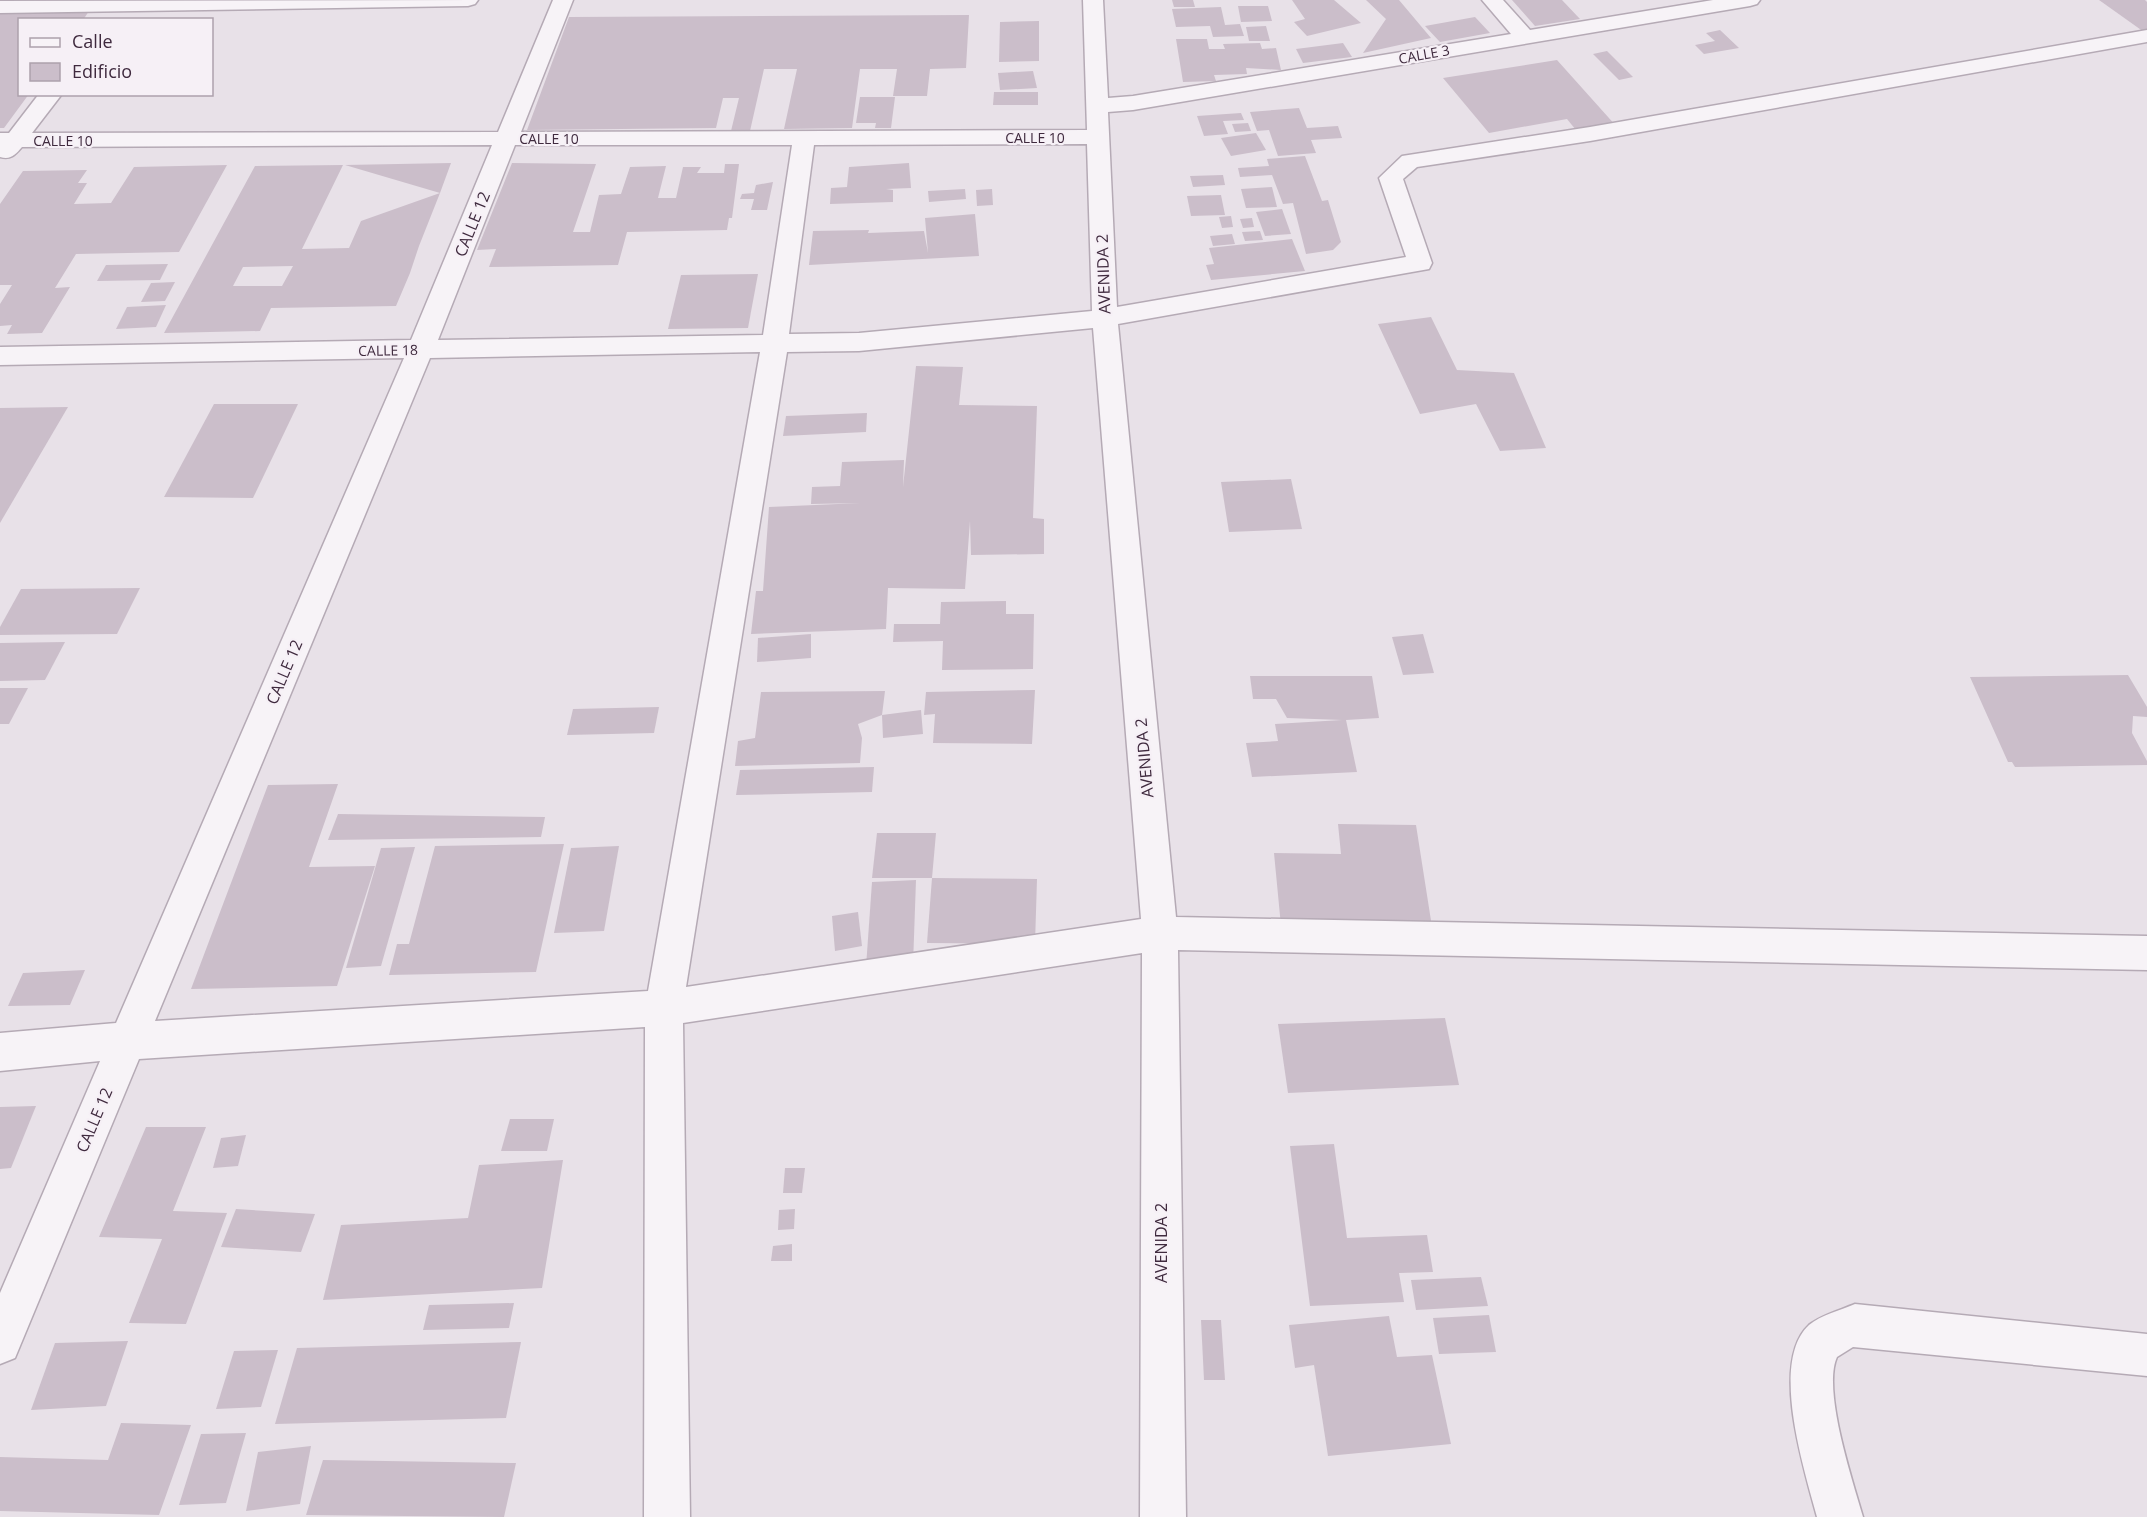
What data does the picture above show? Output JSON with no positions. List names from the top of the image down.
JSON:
{
  "streets": {
    "street": [
      "CALLE 3",
      "CALLE 10",
      "CALLE 12",
      "AVENIDA 2",
      "CALLE 18"
    ]
  },
  "crossings": [
    ["CALLE 3", "CALLE 10"],
    ["CALLE 3", "AVENIDA 2"],
    ["CALLE 10", "CALLE 12"],
    ["CALLE 10", "AVENIDA 2"],
    ["CALLE 12", "CALLE 18"],
    ["AVENIDA 2", "CALLE 18"]
  ],
  "legend": ["Calle", "Edificio"]
}
